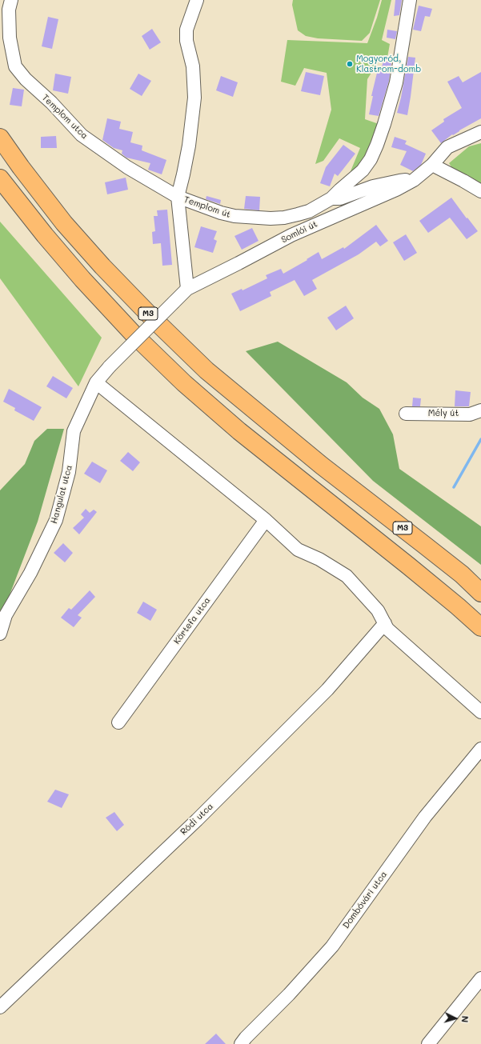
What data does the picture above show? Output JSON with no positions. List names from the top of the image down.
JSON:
{
  "streets": {
    "highway": ["M3"],
    "street": [
      "Templom utca",
      "Templom út",
      "Somlói út",
      "Mély út",
      "Hangulat utca",
      "Körtefa utca",
      "Ródi utca",
      "Dombóvári utca"
    ]
  },
  "crossings": [
    ["Templom utca", "Templom út"],
    ["Templom út", "Somlói út"],
    ["Somlói út", "Hangulat utca"]
  ],
  "places": ["Mogyoród, Klastrom-domb"],
  "north": "right"
}
